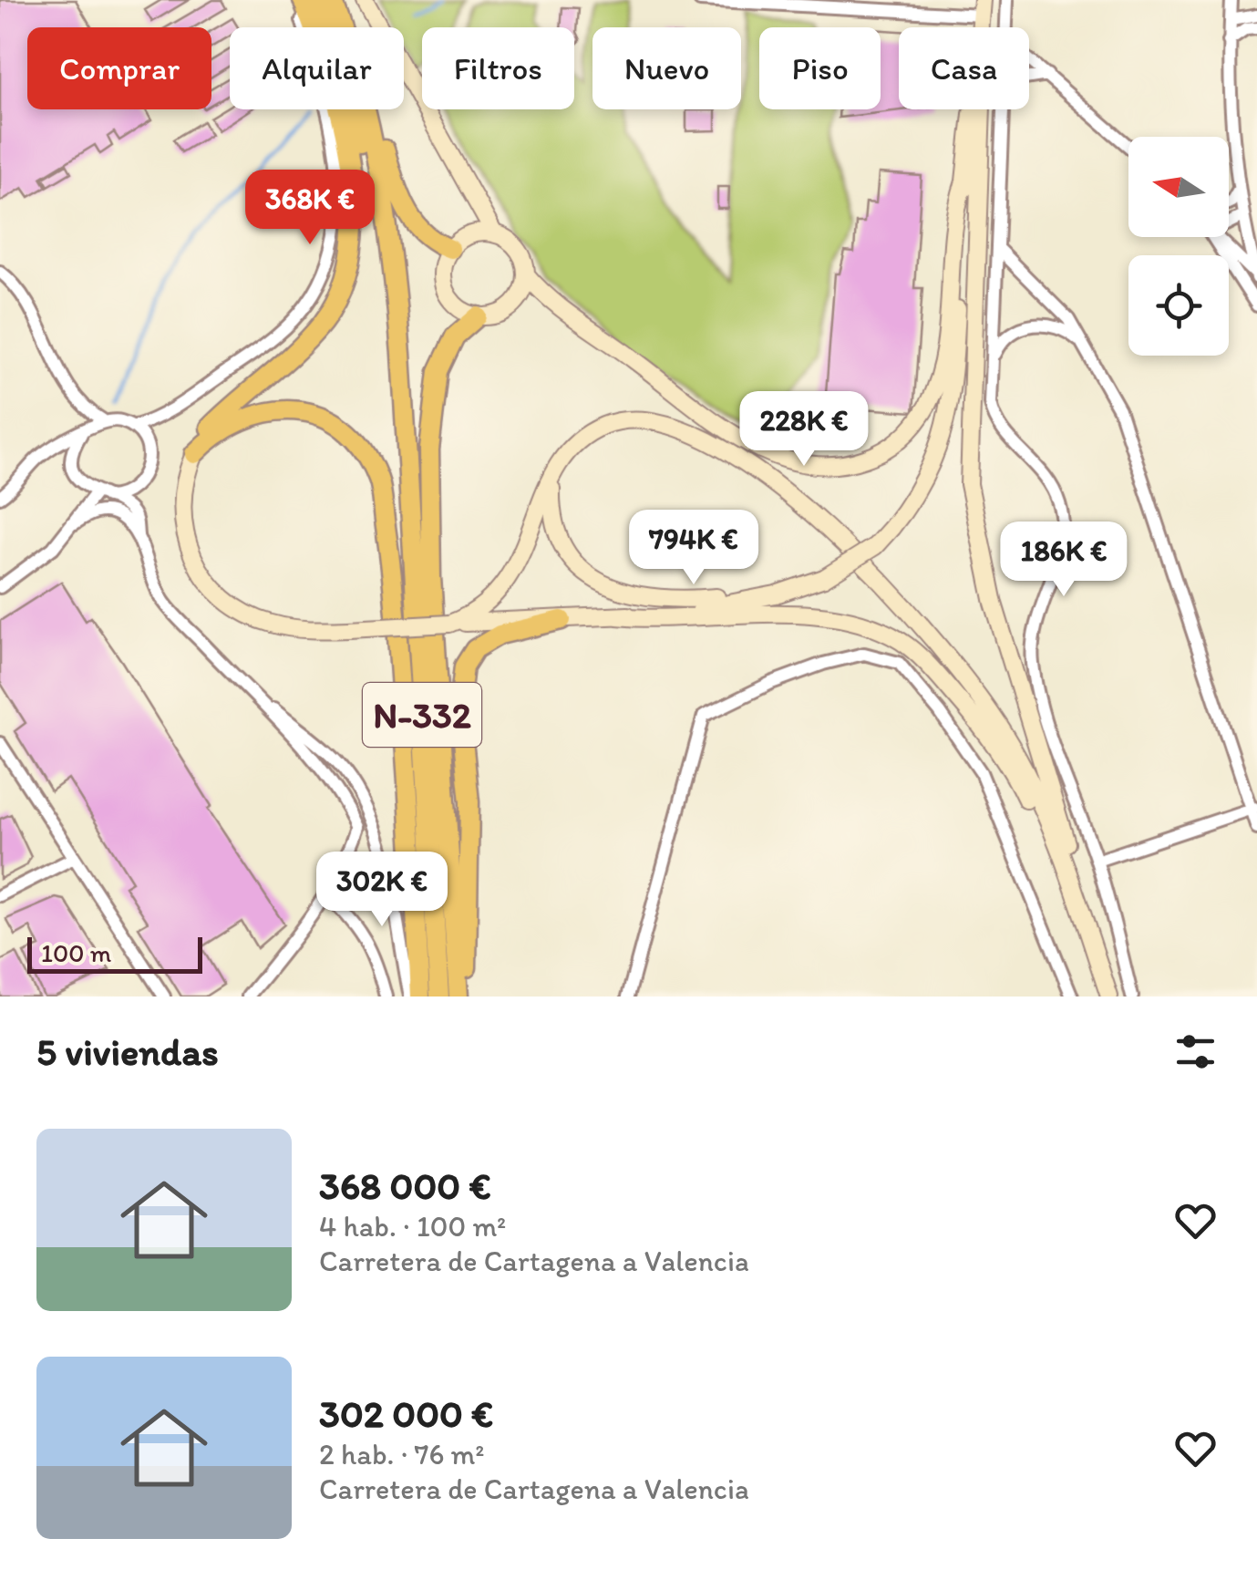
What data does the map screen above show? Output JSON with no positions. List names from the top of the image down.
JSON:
{
  "streets": {
    "highway": ["N-332"]
  },
  "scale_bar": "100 m",
  "north": "left",
  "page": {
    "chip": [
      "Comprar",
      "Alquilar",
      "Filtros",
      "Nuevo",
      "Piso",
      "Casa"
    ],
    "price": [
      "368K €",
      "228K €",
      "794K €",
      "186K €",
      "302K €"
    ],
    "scale": "100 m",
    "heading": "5 viviendas",
    "list": [
      {
        "name": "368 000 €",
        "note": "4 hab. · 100 m² · Carretera de Cartagena a Valencia"
      },
      {
        "name": "302 000 €",
        "note": "2 hab. · 76 m² · Carretera de Cartagena a Valencia"
      }
    ]
  }
}
